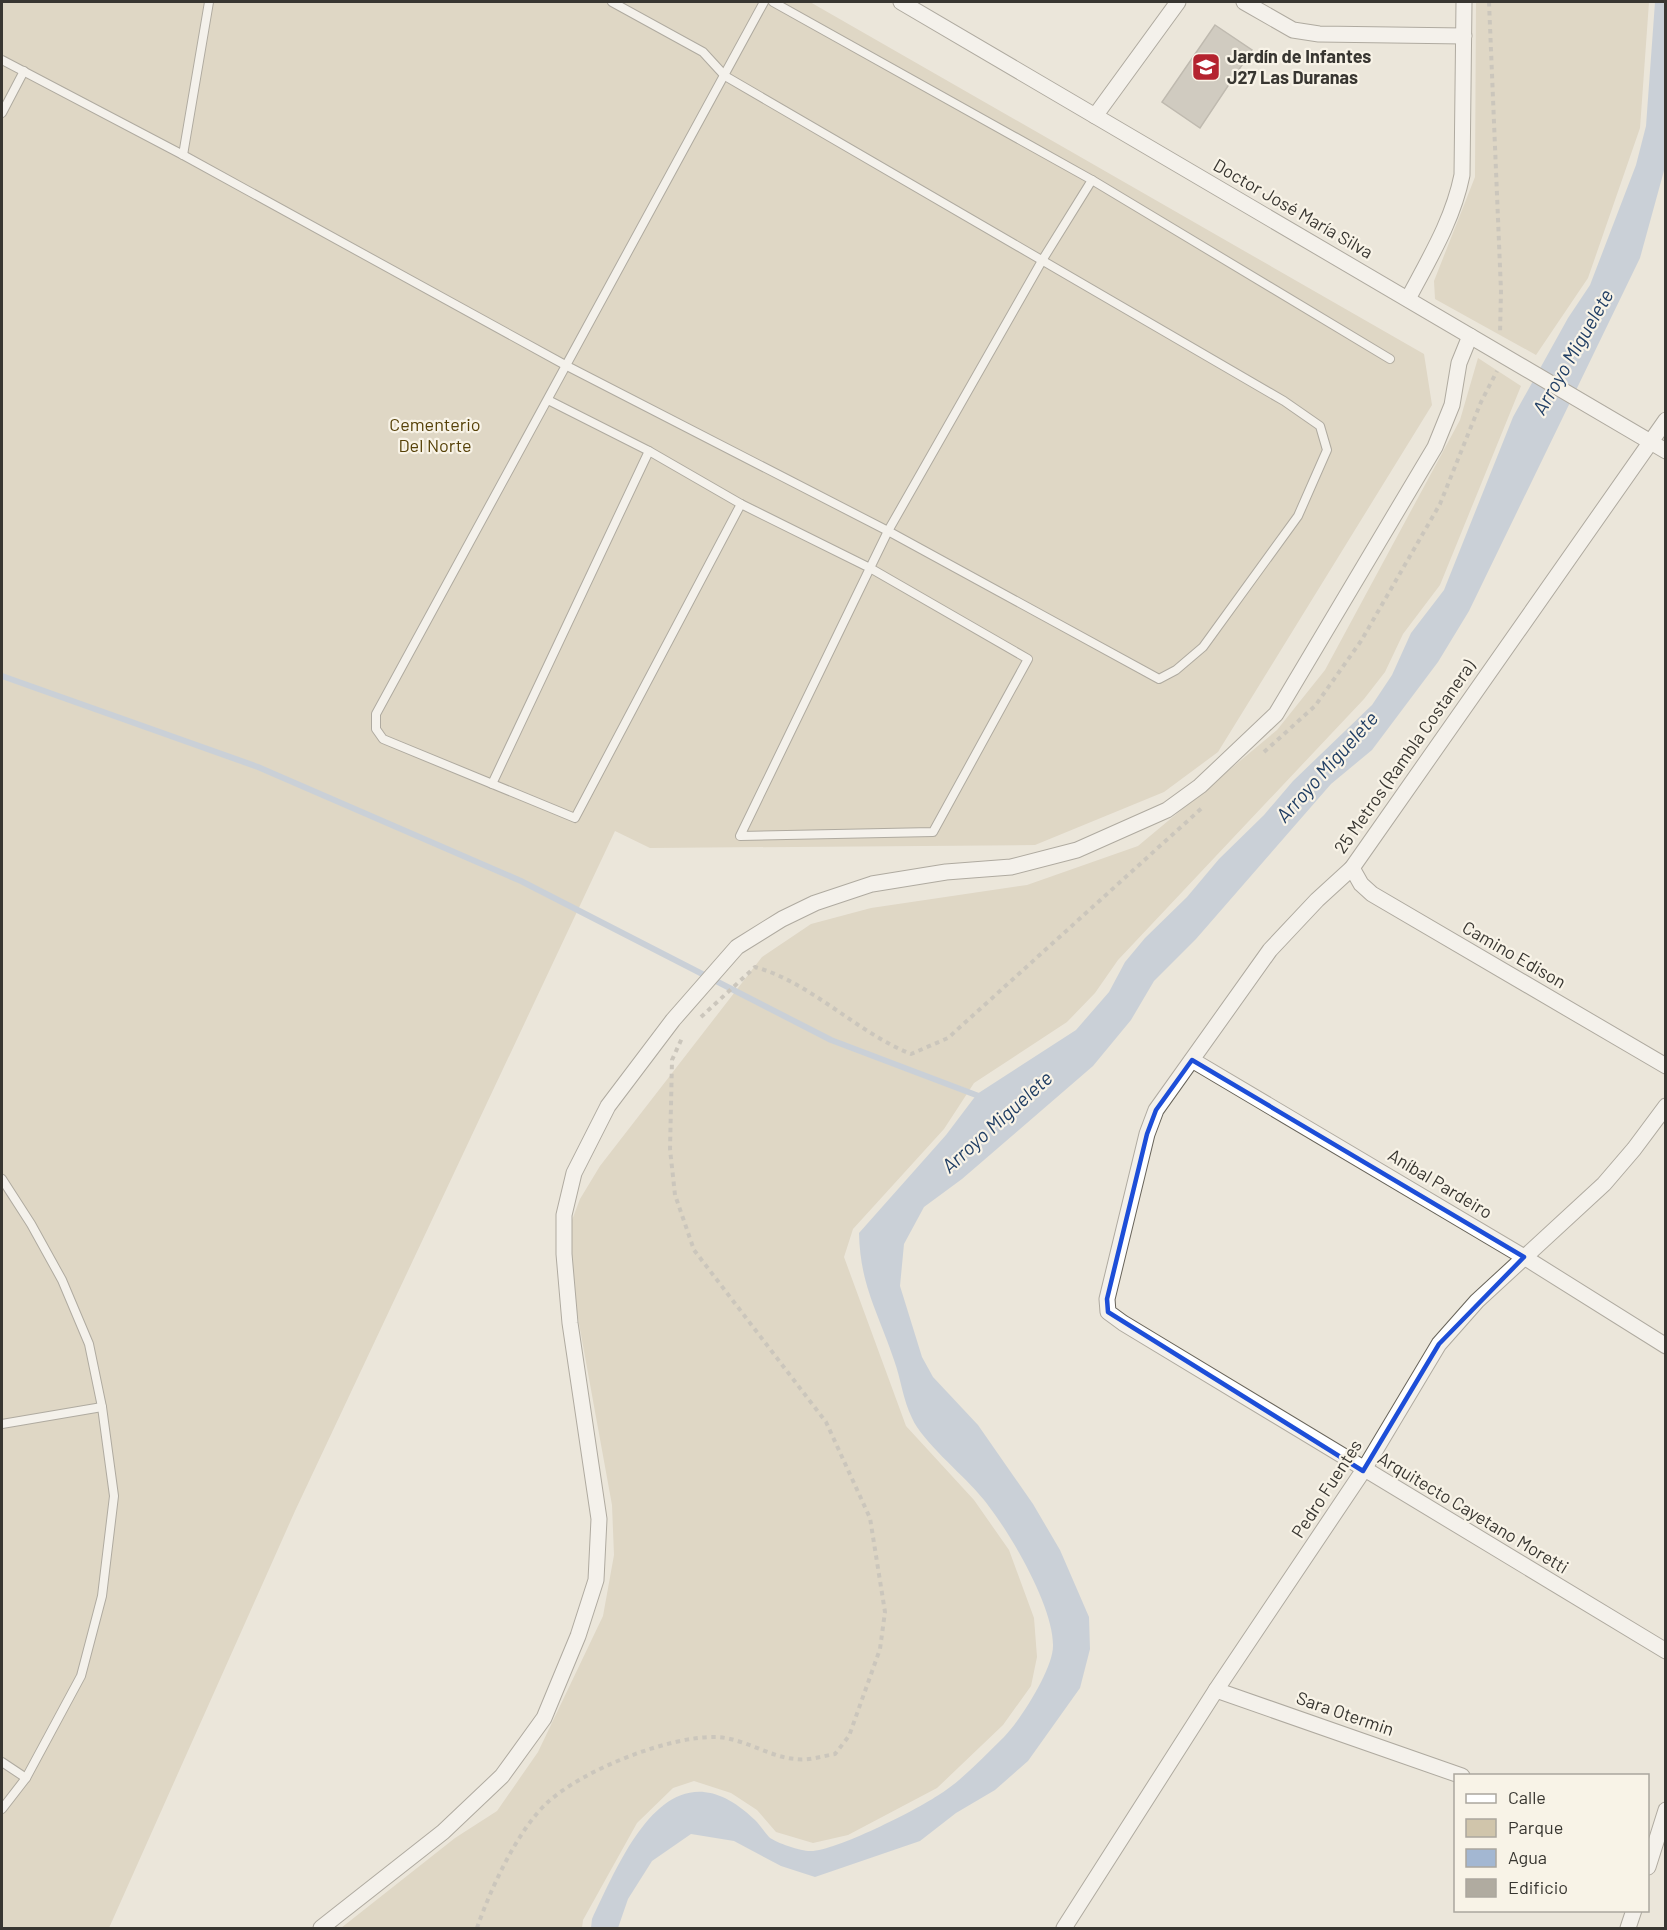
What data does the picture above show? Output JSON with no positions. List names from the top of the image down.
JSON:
{
  "streets": {
    "street": [
      "Doctor José María Silva",
      "25 Metros (Rambla Costanera)",
      "Camino Edison",
      "Aníbal Pardeiro",
      "Pedro Fuentes",
      "Arquitecto Cayetano Moretti",
      "Sara Otermin"
    ]
  },
  "crossings": [
    ["Doctor José María Silva", "25 Metros (Rambla Costanera)"],
    ["25 Metros (Rambla Costanera)", "Camino Edison"],
    ["25 Metros (Rambla Costanera)", "Aníbal Pardeiro"],
    ["25 Metros (Rambla Costanera)", "Arquitecto Cayetano Moretti"],
    ["Aníbal Pardeiro", "Pedro Fuentes"],
    ["Pedro Fuentes", "Arquitecto Cayetano Moretti"],
    ["Pedro Fuentes", "Sara Otermin"]
  ],
  "water": ["Arroyo Miguelete"],
  "parks": ["Cementerio Del Norte"],
  "places": {
    "school or university": ["Jardín de Infantes J27 Las Duranas"]
  },
  "legend": [
    "Calle",
    "Parque",
    "Agua",
    "Edificio"
  ]
}
